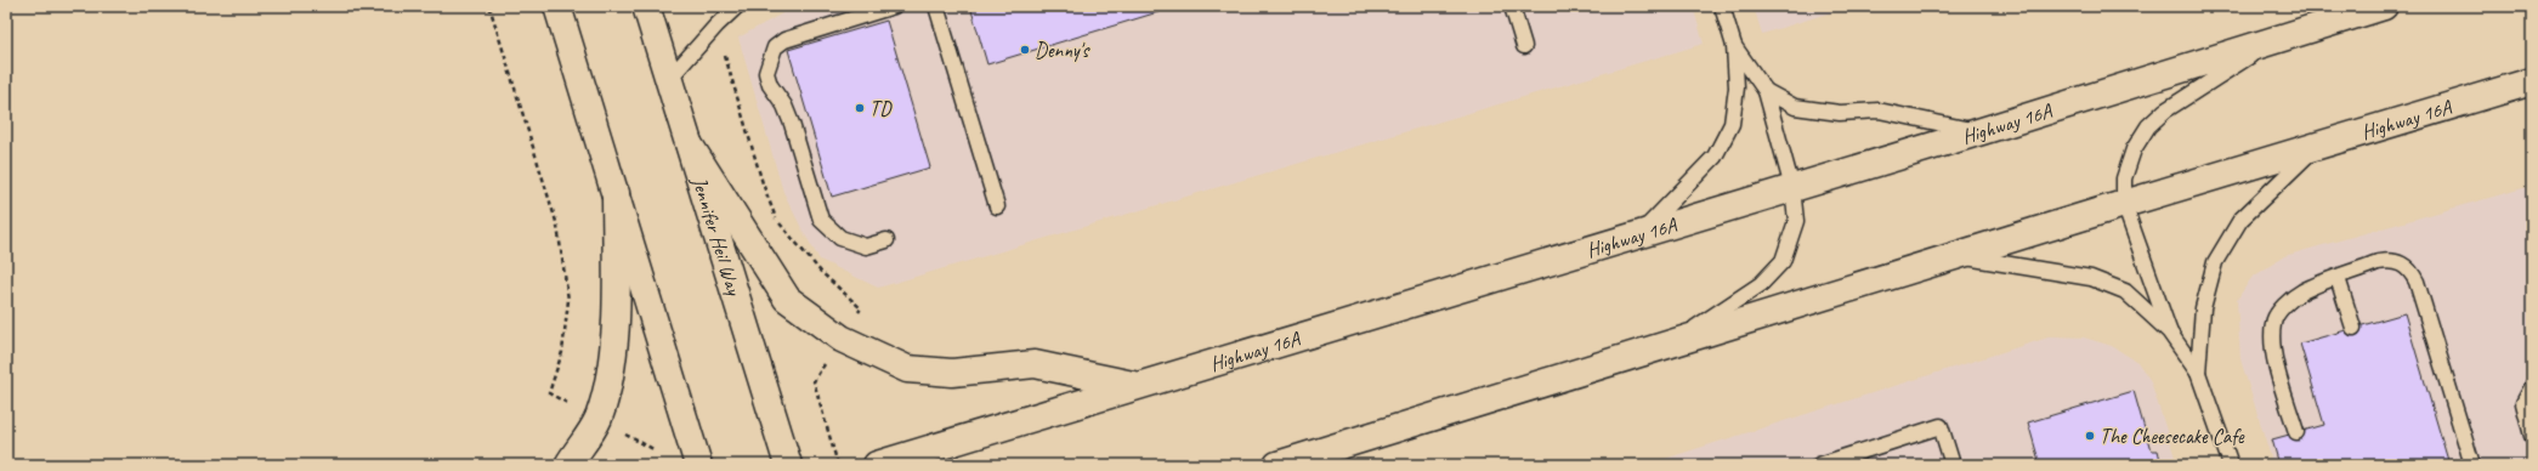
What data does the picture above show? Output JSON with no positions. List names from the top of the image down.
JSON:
{
  "streets": {
    "main road": ["Highway 16A", "Jennifer Heil Way"]
  },
  "places": ["Denny's", "TD", "The Cheesecake Cafe"]
}
